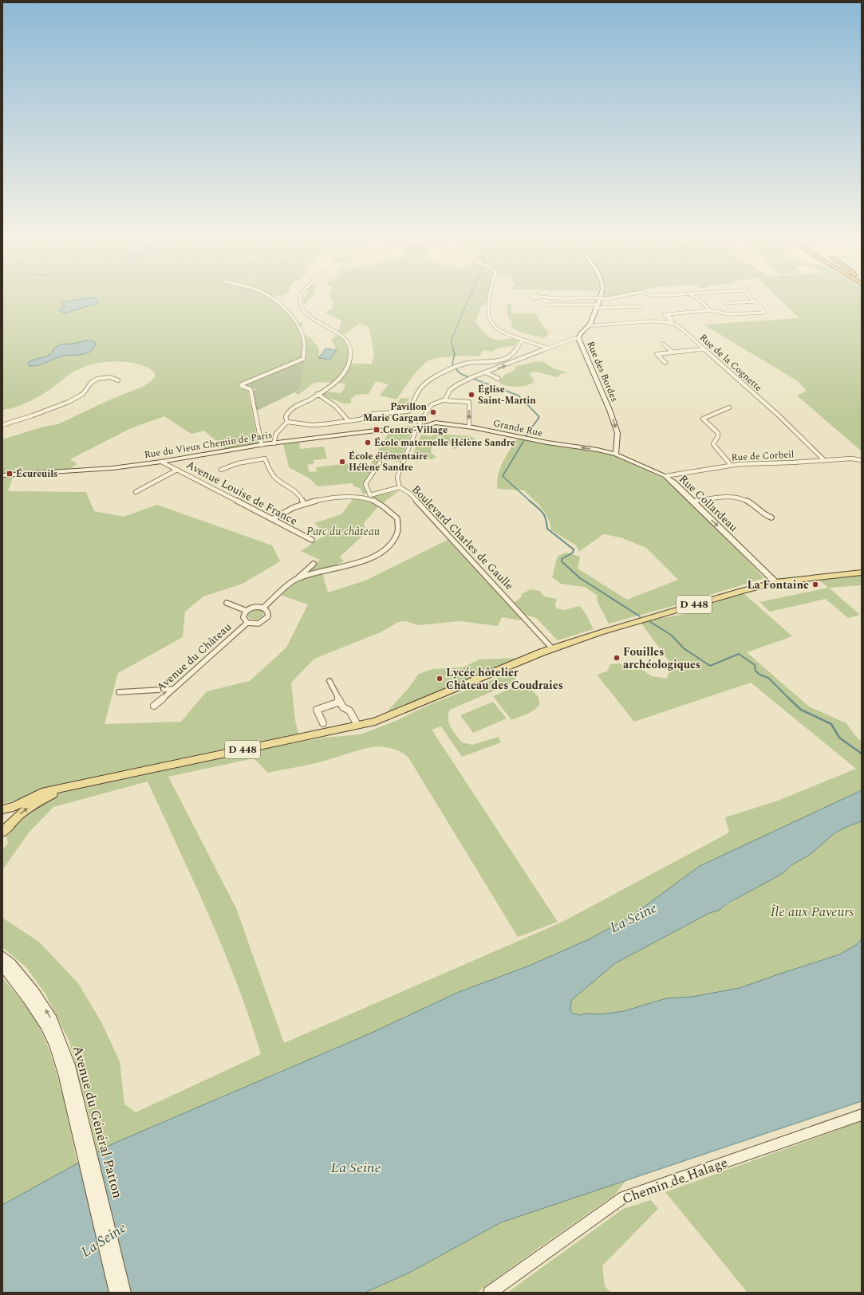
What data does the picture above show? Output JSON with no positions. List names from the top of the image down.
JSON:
{
  "streets": {
    "main road": ["D 448"],
    "street": [
      "Rue de la Cognette",
      "Rue des Bordes",
      "Grande Rue",
      "Rue du Vieux Chemin de Paris",
      "Rue de Corbeil",
      "Avenue Louise de France",
      "Rue Collardeau",
      "Boulevard Charles de Gaulle",
      "Avenue du Château",
      "Avenue du Général Patton",
      "Chemin de Halage"
    ]
  },
  "crossings": [
    ["Rue de la Cognette", "Rue de Corbeil"],
    ["Rue des Bordes", "Grande Rue"],
    ["Rue des Bordes", "Rue Collardeau"],
    ["Grande Rue", "Rue du Vieux Chemin de Paris"],
    ["Grande Rue", "Rue Collardeau"],
    ["Grande Rue", "Boulevard Charles de Gaulle"],
    ["Rue du Vieux Chemin de Paris", "Avenue Louise de France"],
    ["Rue du Vieux Chemin de Paris", "Boulevard Charles de Gaulle"],
    ["Rue de Corbeil", "Rue Collardeau"],
    ["Rue Collardeau", "D 448"],
    ["Boulevard Charles de Gaulle", "D 448"]
  ],
  "one_way": ["Rue des Bordes", "Grande Rue", "Rue Collardeau"],
  "water": ["La Seine"],
  "parks": ["Parc du château", "Île aux Paveurs"],
  "places": {
    "other": [
      "Église Saint-Martin",
      "Pavillon Marie Gargam",
      "École maternelle Hélène Sandre",
      "École élémentaire Hélène Sandre",
      "La Fontaine",
      "Fouilles archéologiques",
      "Lycée hôtelier Château des Coudraies"
    ],
    "transit": ["Centre-Village", "Écureuils"]
  }
}
